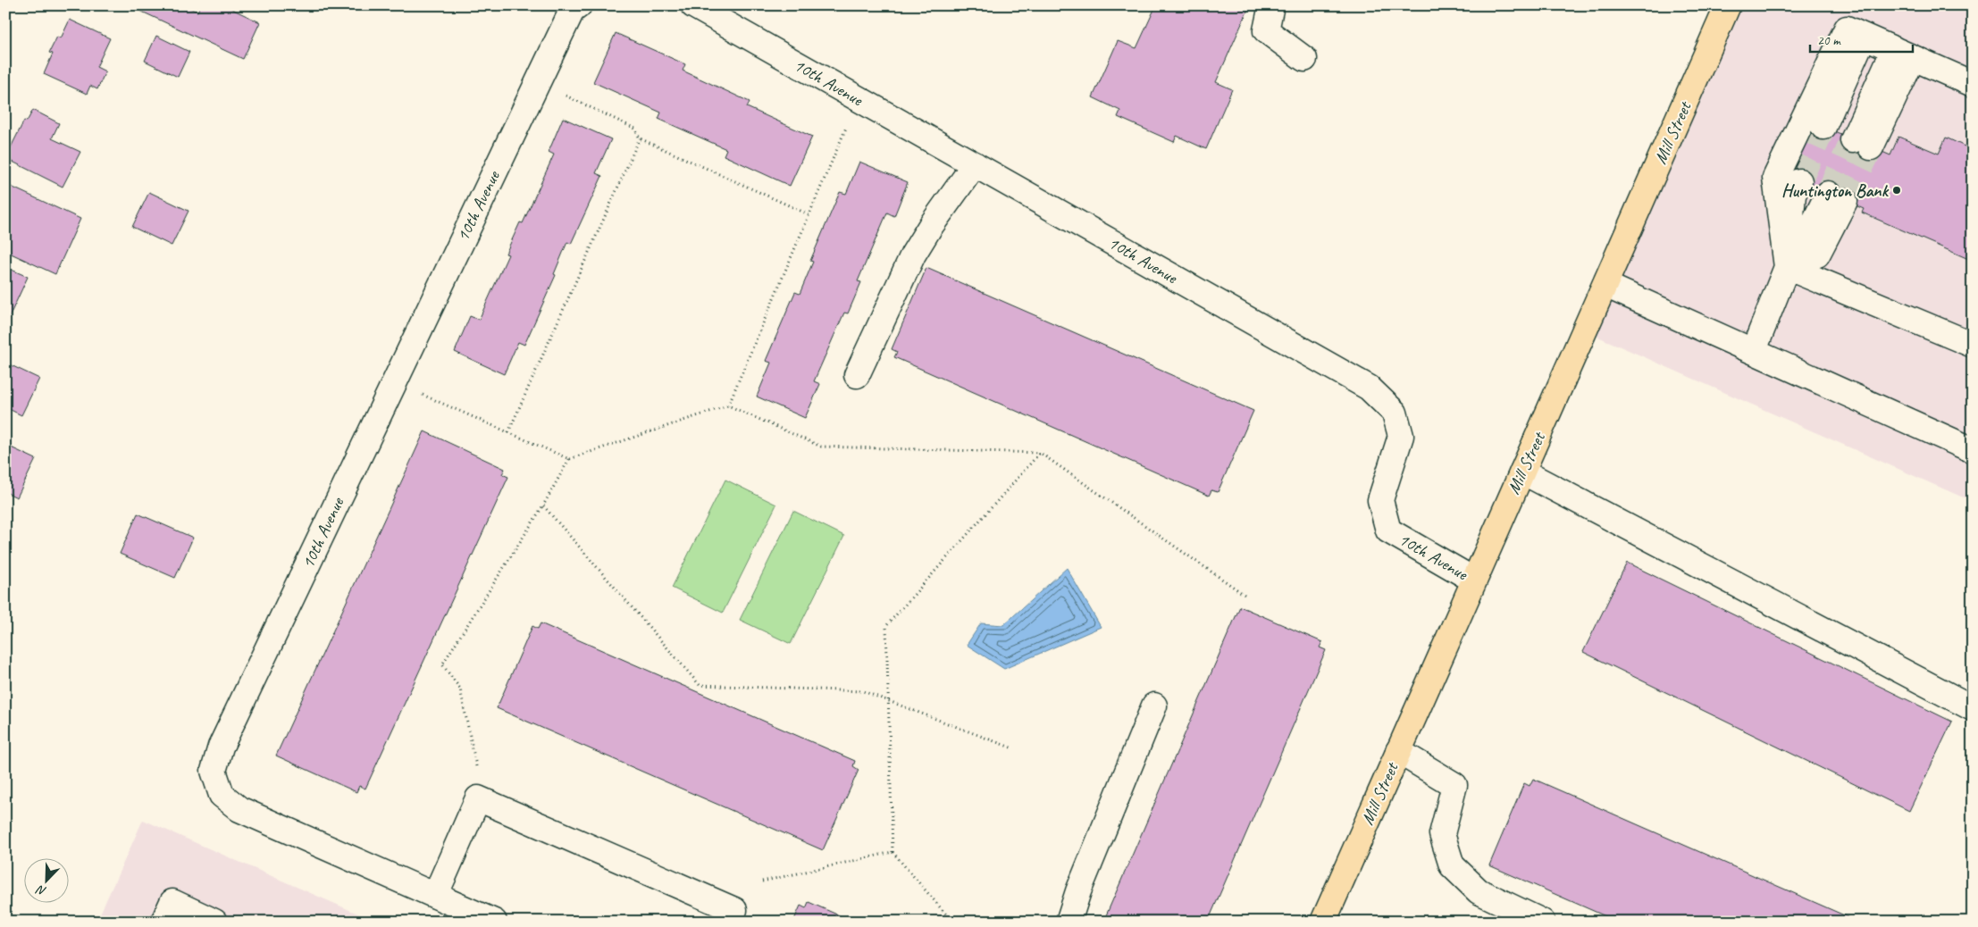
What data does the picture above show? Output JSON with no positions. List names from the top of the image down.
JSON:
{
  "streets": {
    "main road": ["Mill Street"],
    "lane": ["10th Avenue"]
  },
  "crossings": [
    ["10th Avenue", "Mill Street"]
  ],
  "places": ["Huntington Bank"],
  "scale_bar": "20 m",
  "north": "bottom left"
}
